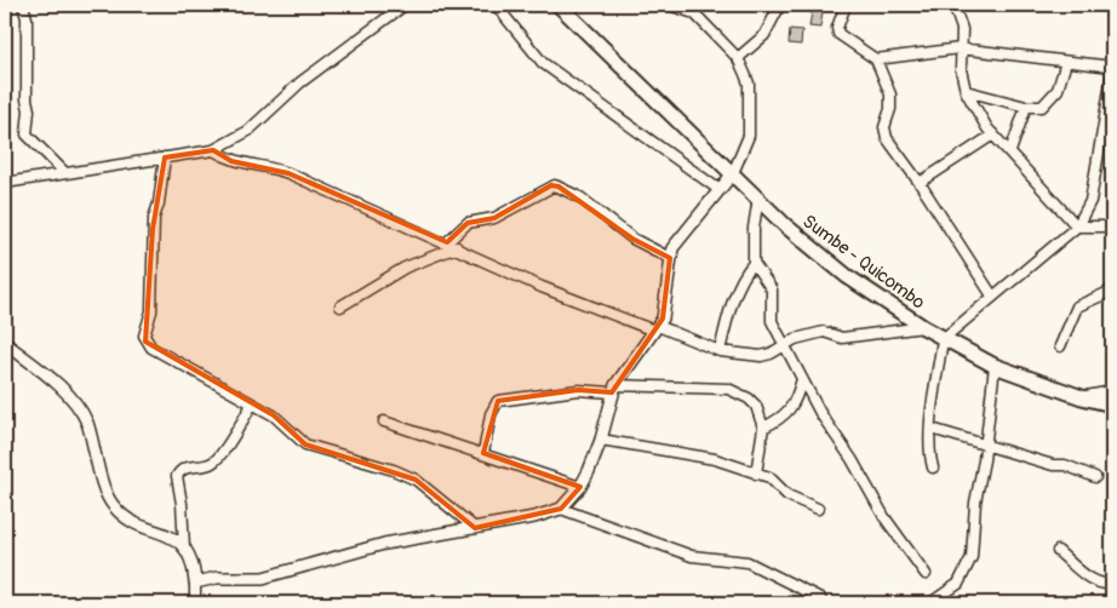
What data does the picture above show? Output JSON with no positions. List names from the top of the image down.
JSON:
{
  "streets": {
    "main road": ["Sumbe - Quicombo"]
  }
}
